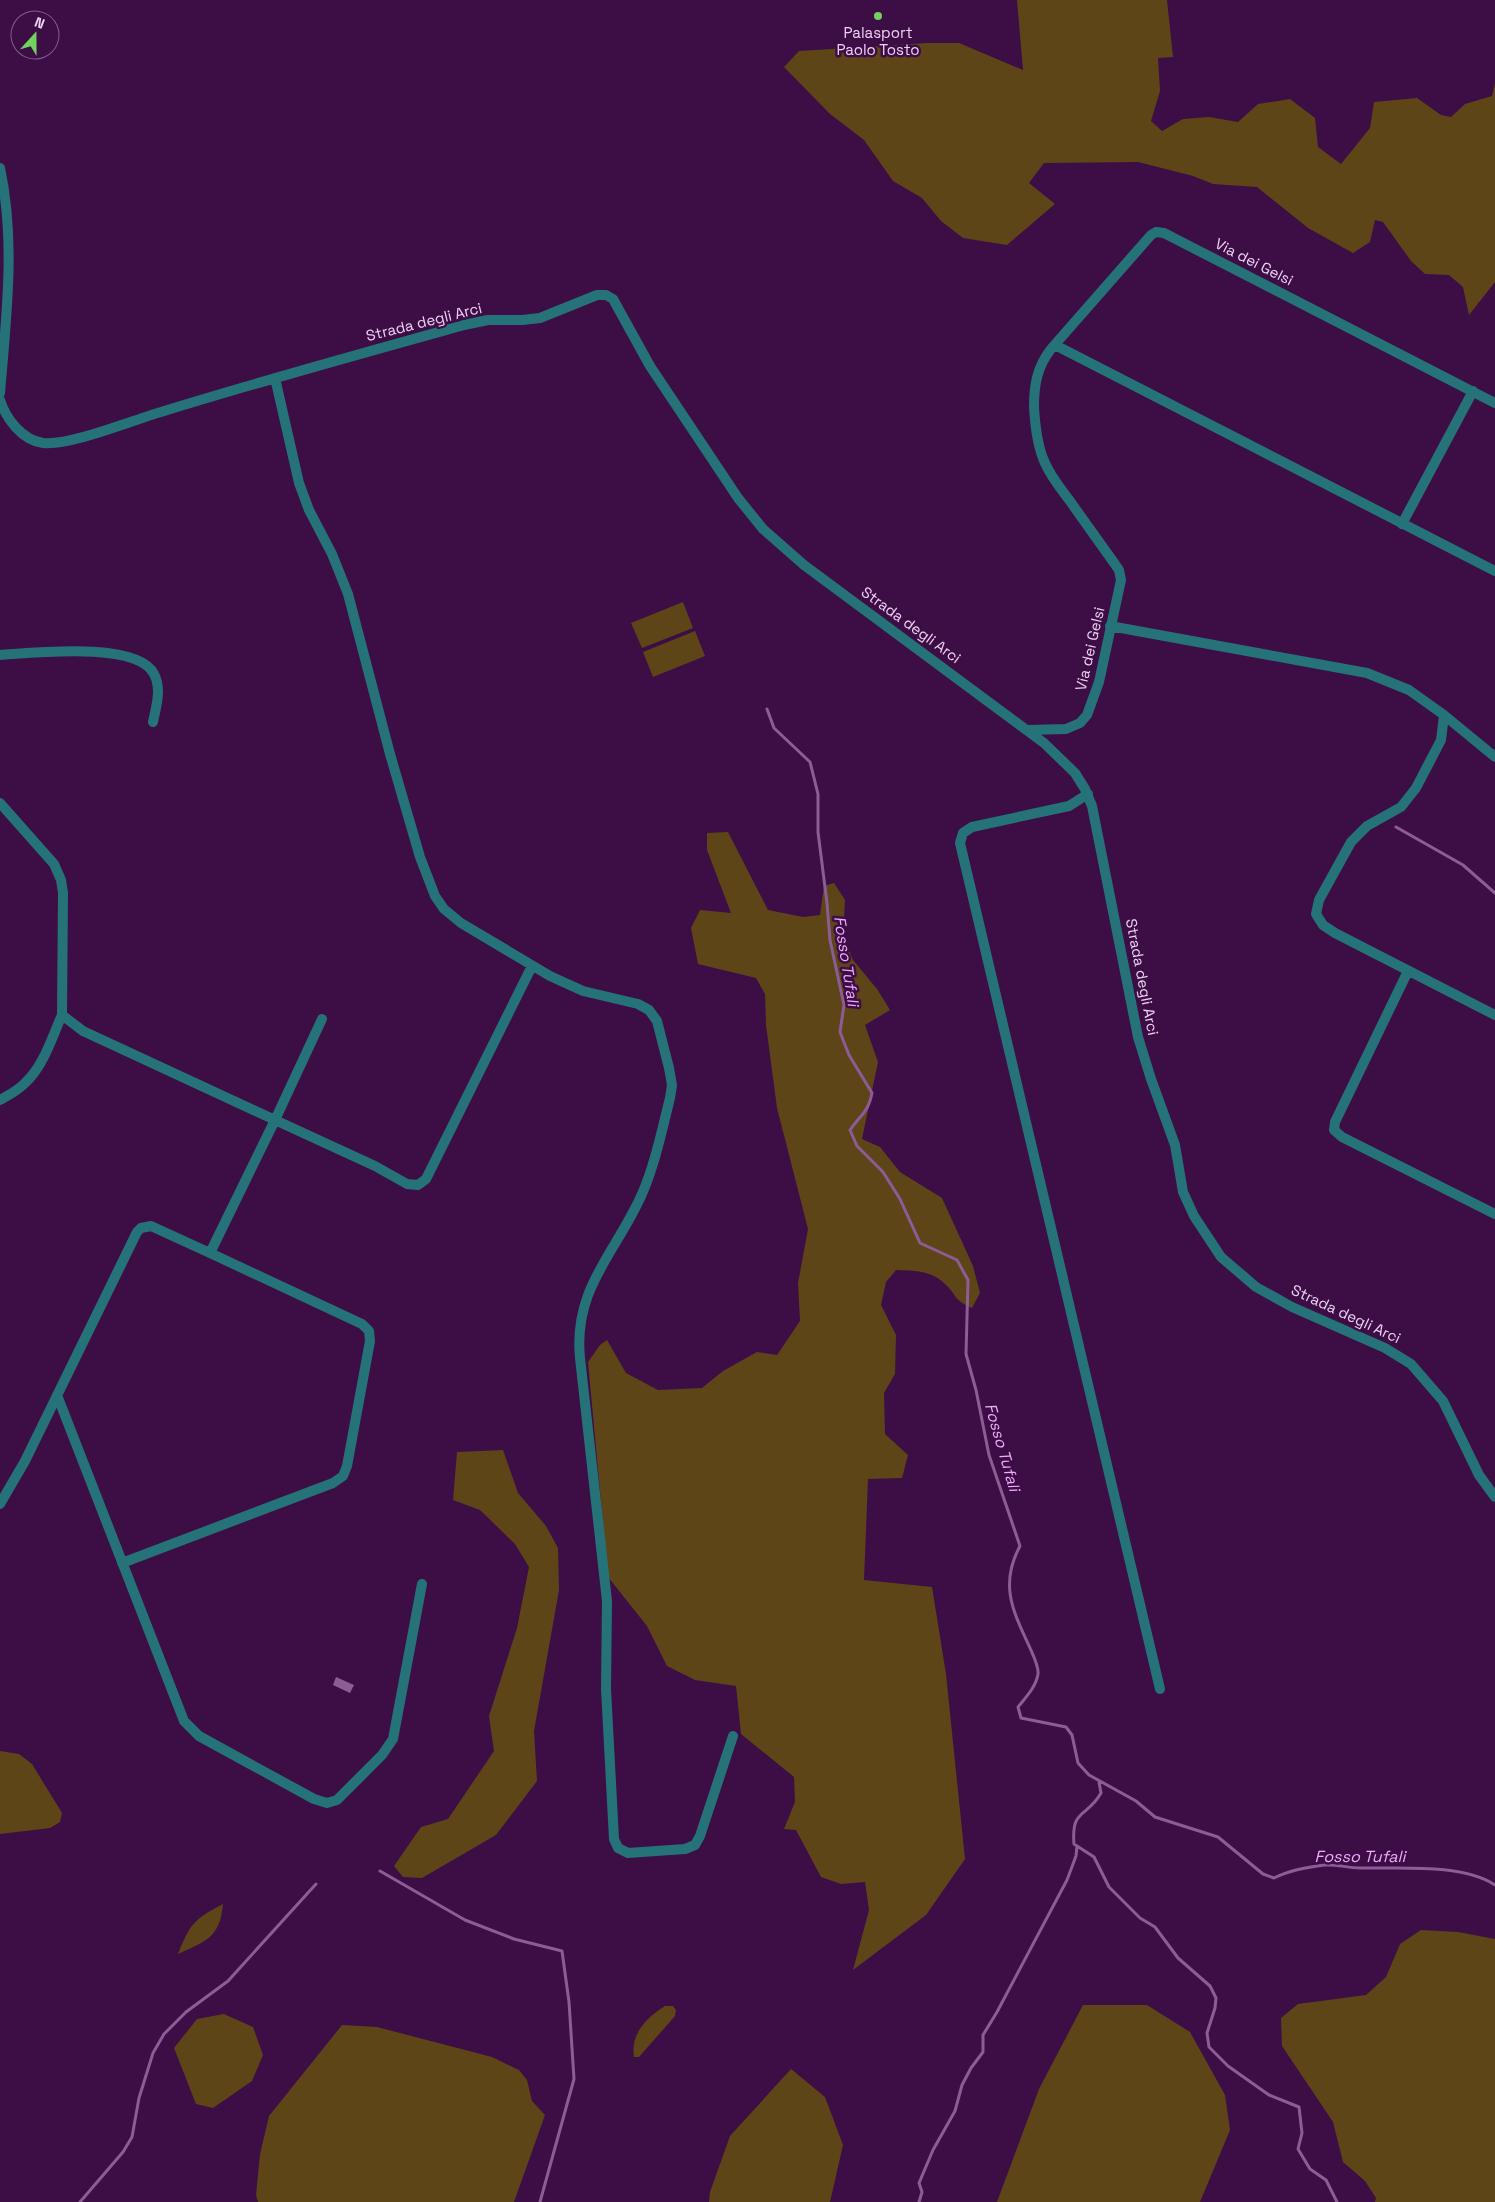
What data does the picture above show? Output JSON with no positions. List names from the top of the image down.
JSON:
{
  "streets": {
    "street": ["Via dei Gelsi", "Strada degli Arci"]
  },
  "crossings": [
    ["Via dei Gelsi", "Strada degli Arci"]
  ],
  "water": ["Fosso Tufali"],
  "places": ["Palasport Paolo Tosto"],
  "north": "top"
}
